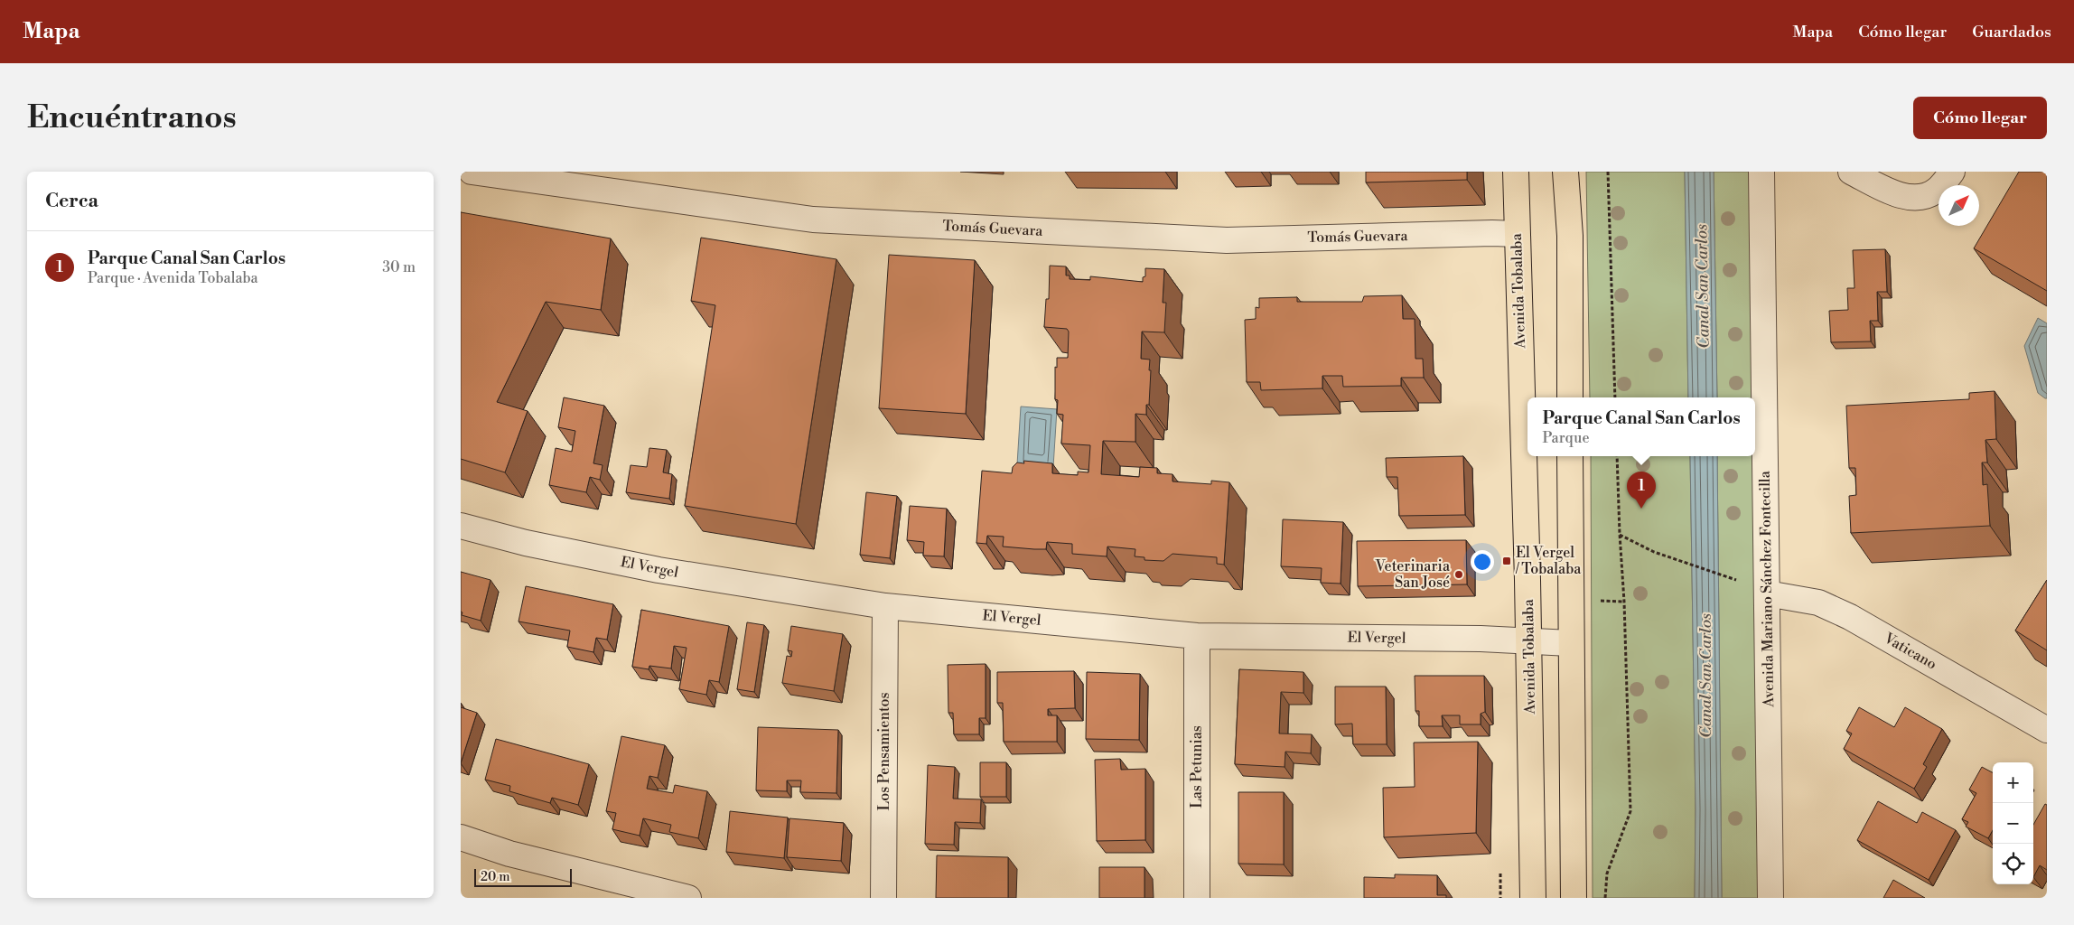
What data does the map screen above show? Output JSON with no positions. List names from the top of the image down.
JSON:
{
  "streets": {
    "main road": ["Avenida Tobalaba"],
    "street": [
      "Tomás Guevara",
      "El Vergel",
      "Avenida Mariano Sánchez Fontecilla",
      "Vaticano",
      "Los Pensamientos",
      "Las Petunias"
    ]
  },
  "crossings": [
    ["Tomás Guevara", "Avenida Tobalaba"],
    ["Avenida Tobalaba", "El Vergel"],
    ["El Vergel", "Los Pensamientos"],
    ["El Vergel", "Las Petunias"],
    ["Avenida Mariano Sánchez Fontecilla", "Vaticano"]
  ],
  "water": ["Canal San Carlos"],
  "places": {
    "transit": ["El Vergel / Tobalaba"],
    "other": ["Veterinaria San José"]
  },
  "scale_bar": "20 m",
  "north": "top right",
  "page": {
    "header": "Mapa",
    "nav": ["Mapa", "Cómo llegar", "Guardados"],
    "buttons": "Cómo llegar",
    "title": "Encuéntranos",
    "heading": "Cerca",
    "list": [
      {
        "mark": "1",
        "name": "Parque Canal San Carlos",
        "note": "Parque · Avenida Tobalaba",
        "value": "30 m"
      }
    ],
    "popup": ["Parque Canal San Carlos", "Parque"],
    "pins": "1",
    "map_buttons": ["+", "−"],
    "scale": "20 m"
  }
}
